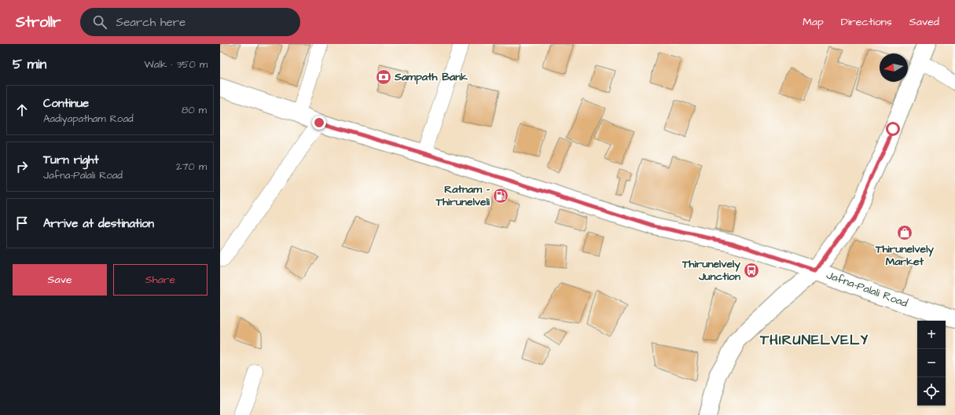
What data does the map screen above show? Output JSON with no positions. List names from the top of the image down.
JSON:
{
  "streets": {
    "main road": ["Jafna-Palali Road"]
  },
  "districts": ["THIRUNELVELY"],
  "places": {
    "bank": ["Sampath Bank"],
    "fuel station": ["Ratnam - Thirunelveli"],
    "shop": ["Thirunelvely Market"],
    "bus stop": ["Thirunelvely Junction"]
  },
  "north": "left",
  "page": {
    "header": "Strollr",
    "search": "Search here",
    "nav": ["Map", "Directions", "Saved"],
    "heading": ["5 min", "Walk · 350 m"],
    "list": [
      ["Continue", "Aadiyapatham Road", "80 m"],
      ["Turn right", "Jafna-Palali Road", "270 m"],
      "Arrive at destination"
    ],
    "buttons": ["Save", "Share"],
    "map_buttons": ["+", "−"]
  }
}
